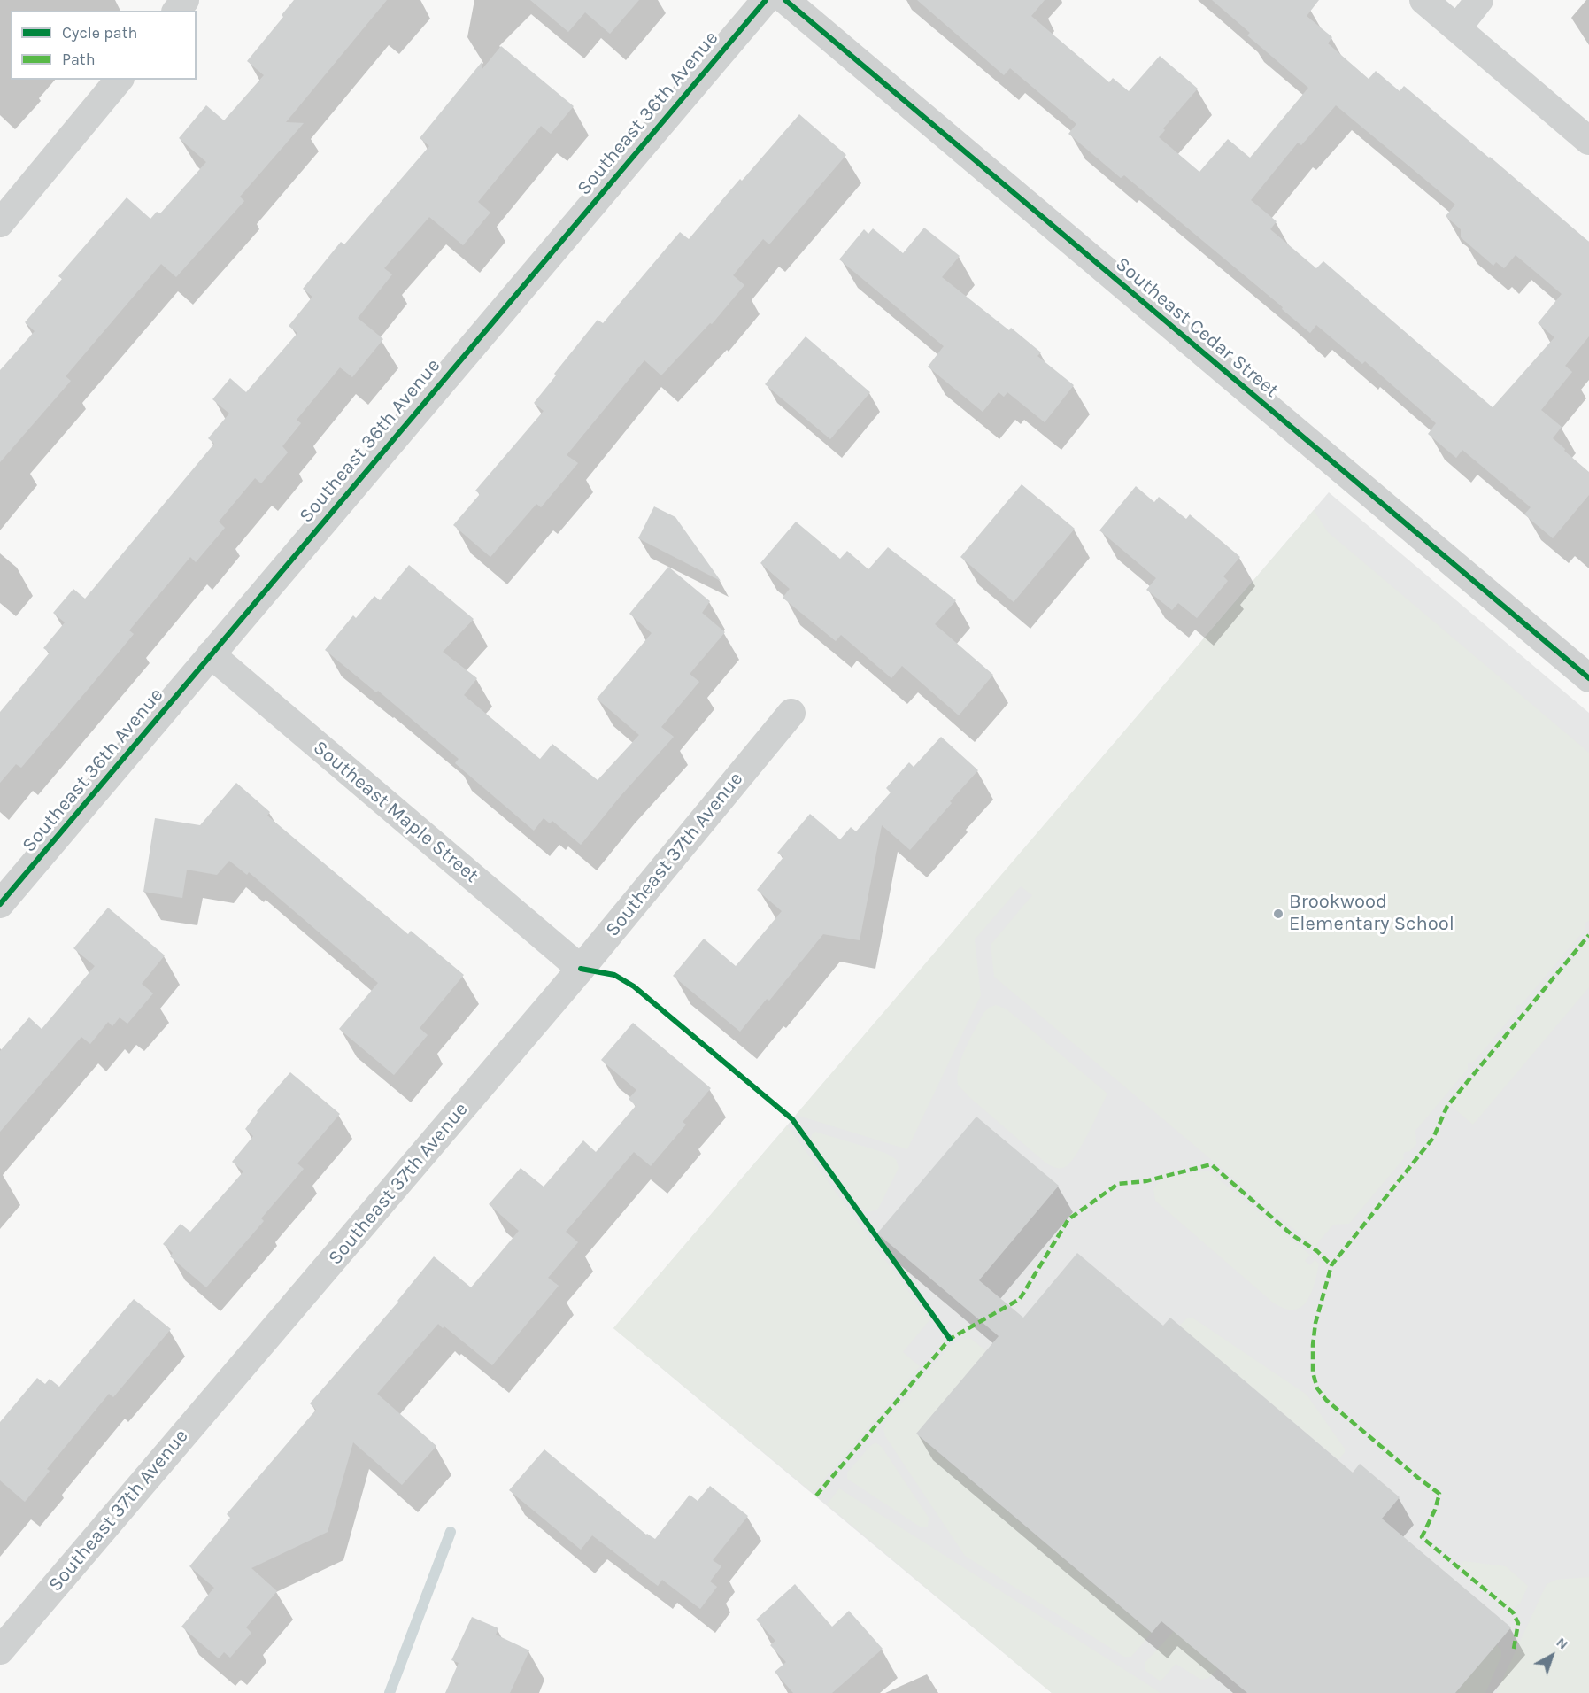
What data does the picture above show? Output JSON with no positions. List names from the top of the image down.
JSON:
{
  "streets": {
    "street": [
      "Southeast 36th Avenue",
      "Southeast Cedar Street",
      "Southeast Maple Street",
      "Southeast 37th Avenue"
    ]
  },
  "crossings": [
    ["Southeast 36th Avenue", "Southeast Maple Street"],
    ["Southeast Maple Street", "Southeast 37th Avenue"]
  ],
  "places": ["Brookwood Elementary School"],
  "legend": ["Cycle path", "Path"],
  "north": "top right"
}
